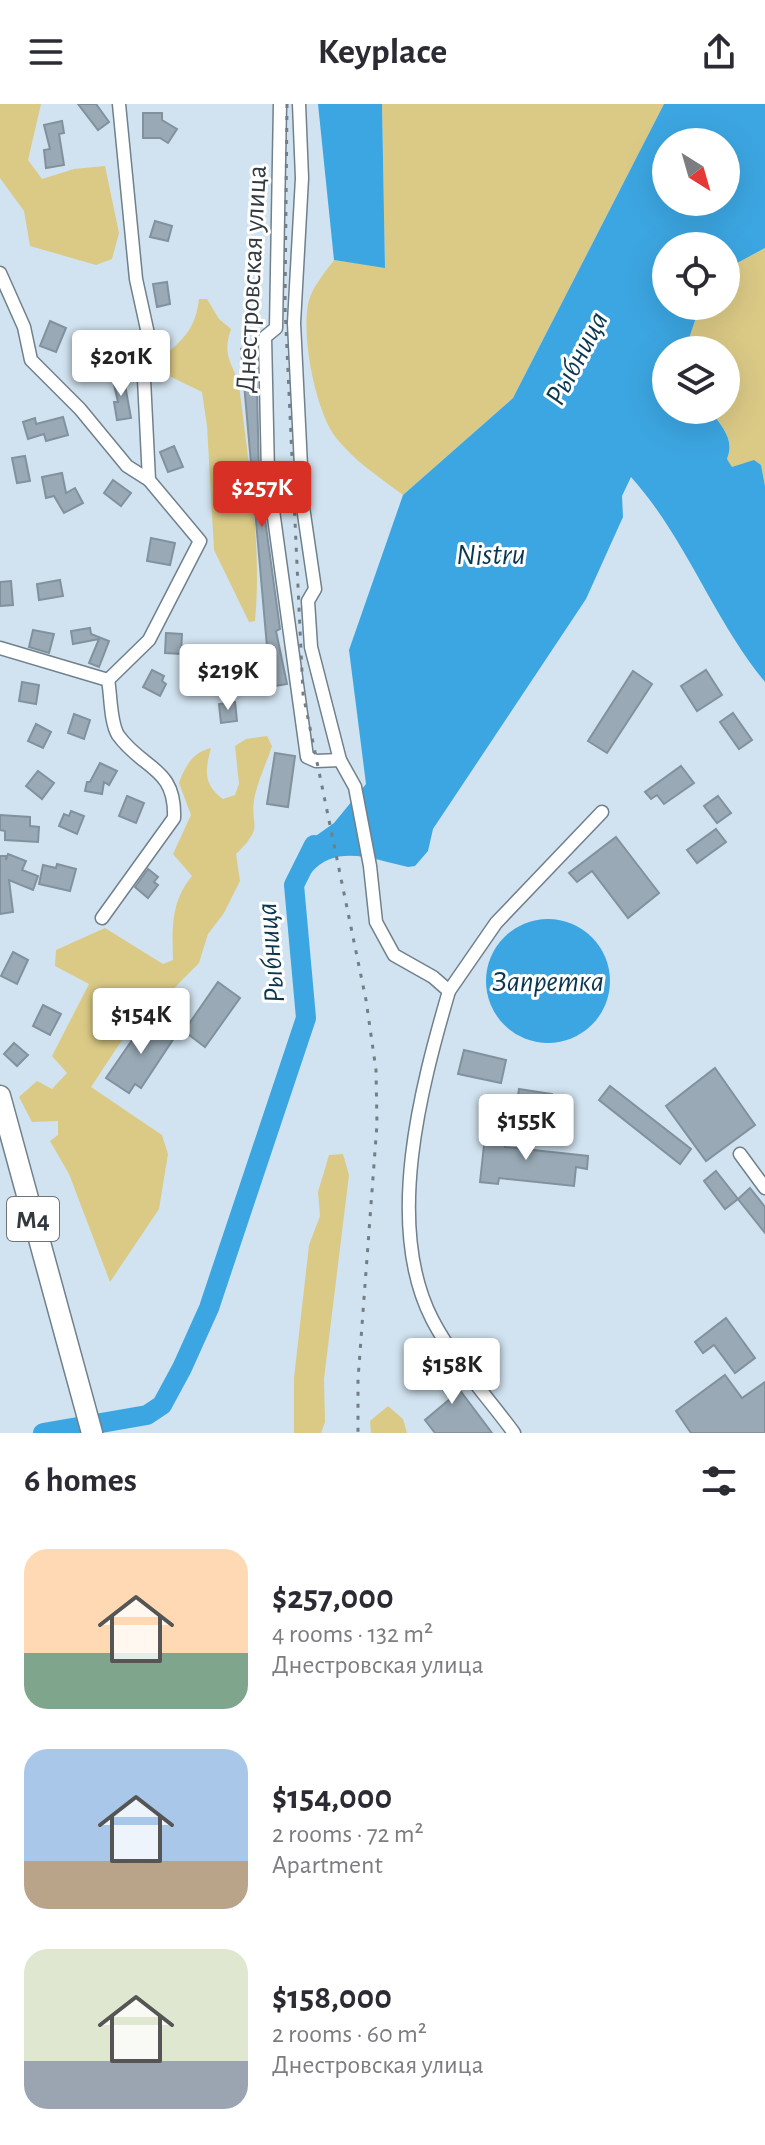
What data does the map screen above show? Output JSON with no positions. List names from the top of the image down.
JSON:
{
  "streets": {
    "highway": ["M4"],
    "street": ["Днестровская улица"]
  },
  "water": ["Рыбница", "Nistru", "Запретка"],
  "north": "bottom right",
  "page": {
    "header": "Keyplace",
    "price": [
      "$201K",
      "$257K",
      "$219K",
      "$154K",
      "$155K",
      "$158K"
    ],
    "heading": "6 homes",
    "list": [
      {
        "name": "$257,000",
        "note": "4 rooms · 132 m² · Днестровская улица"
      },
      {
        "name": "$154,000",
        "note": "2 rooms · 72 m² · Apartment"
      },
      {
        "name": "$158,000",
        "note": "2 rooms · 60 m² · Днестровская улица"
      }
    ]
  }
}
